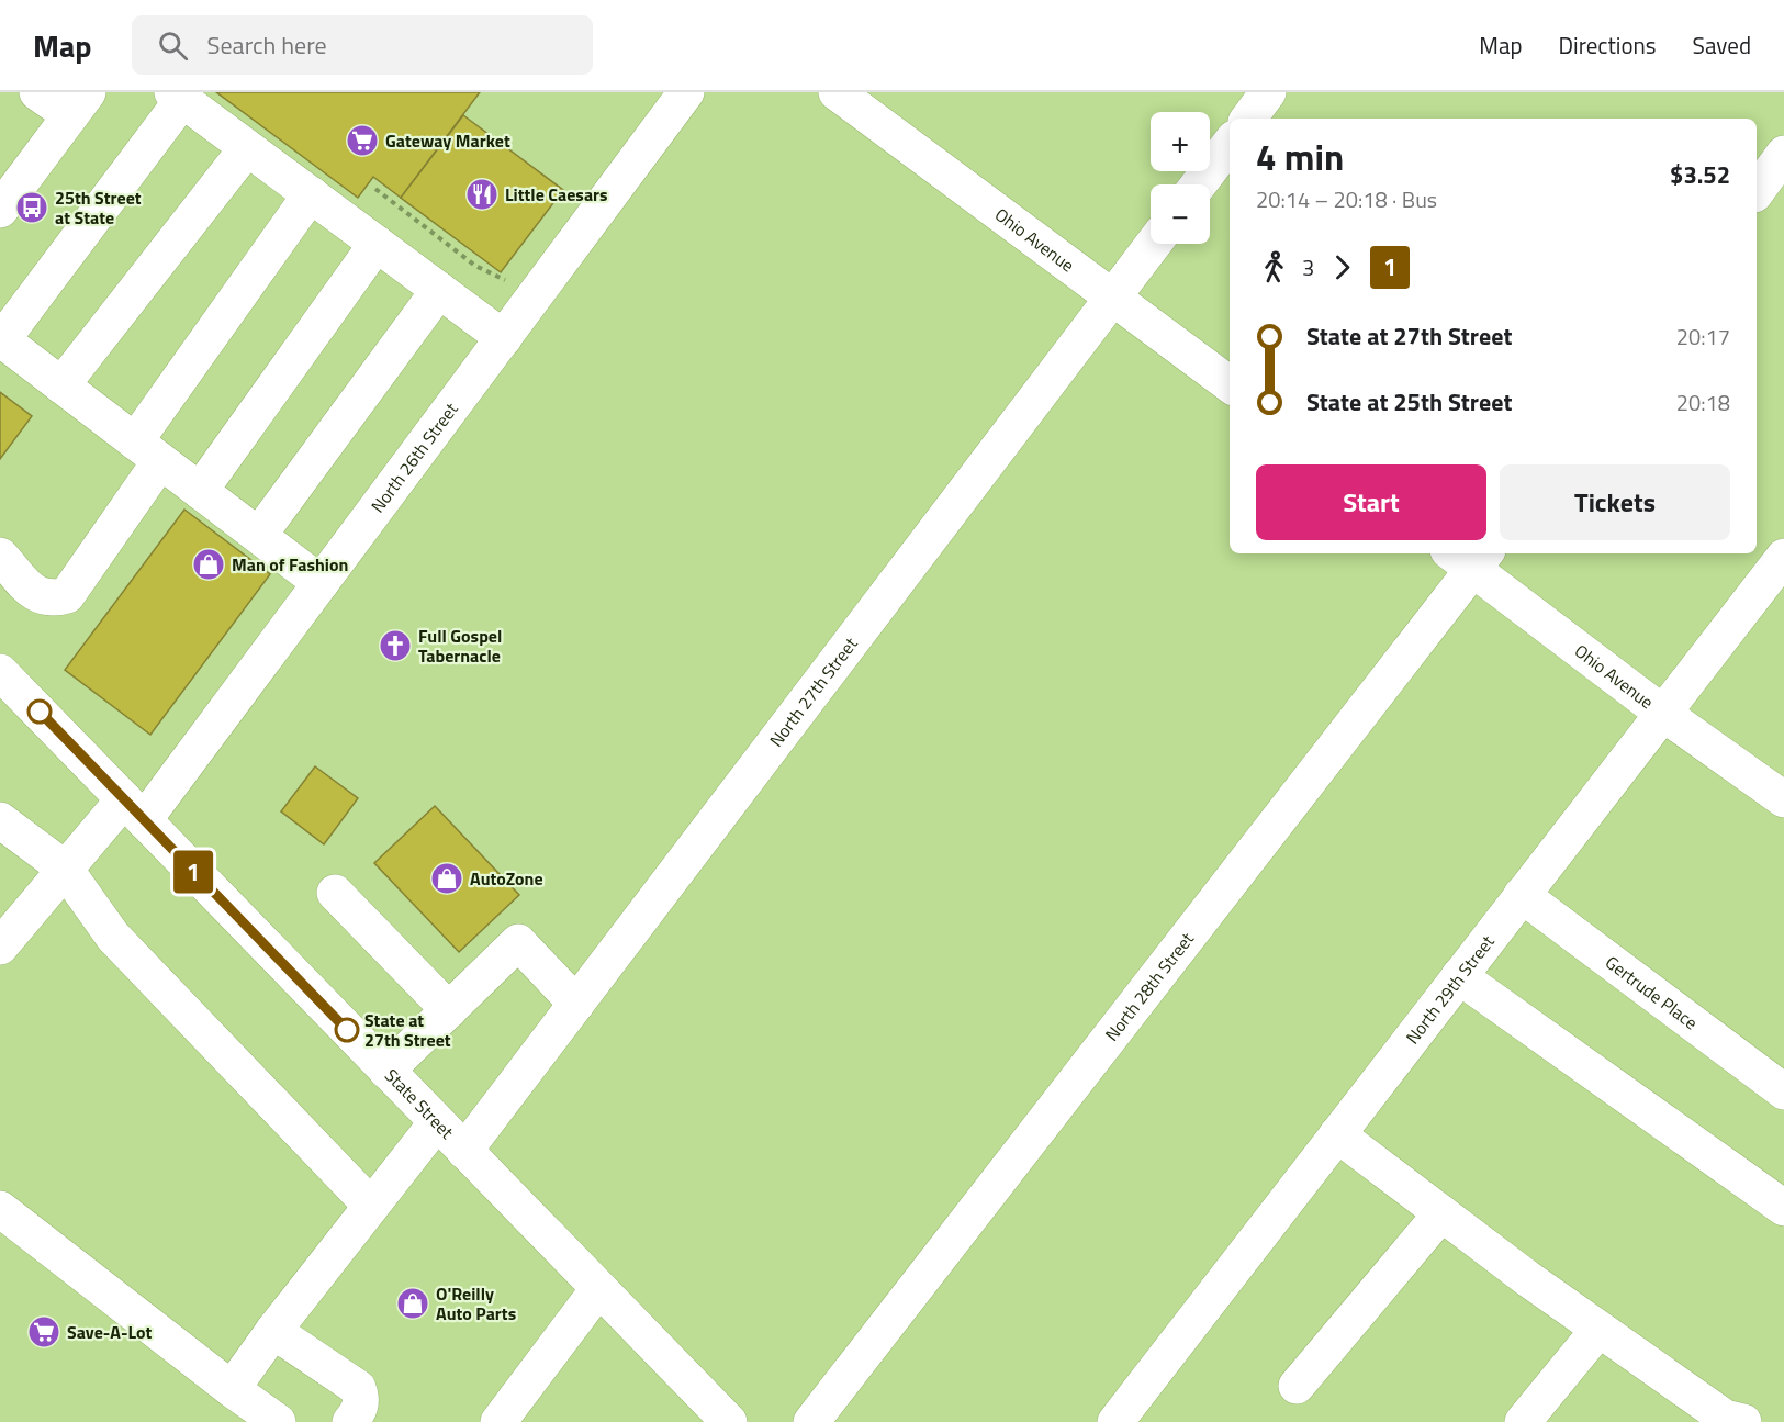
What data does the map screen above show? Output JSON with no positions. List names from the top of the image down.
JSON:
{
  "streets": {
    "street": [
      "Ohio Avenue",
      "North 26th Street",
      "North 27th Street",
      "North 28th Street",
      "North 29th Street",
      "Gertrude Place",
      "State Street"
    ]
  },
  "crossings": [
    ["Ohio Avenue", "North 27th Street"],
    ["Ohio Avenue", "North 28th Street"],
    ["Ohio Avenue", "North 29th Street"],
    ["North 26th Street", "State Street"],
    ["North 27th Street", "State Street"],
    ["North 29th Street", "Gertrude Place"]
  ],
  "places": {
    "supermarket": ["Gateway Market", "Save-A-Lot"],
    "restaurant": ["Little Caesars"],
    "bus stop": ["25th Street at State"],
    "shop": ["Man of Fashion", "AutoZone", "O'Reilly Auto Parts"],
    "church": ["Full Gospel Tabernacle"],
    "other": ["State at 27th Street"]
  },
  "lines": ["bus line 1"],
  "page": {
    "header": "Map",
    "search": "Search here",
    "nav": ["Map", "Directions", "Saved"],
    "on_map": "1",
    "map_buttons": ["+", "−"],
    "heading": ["4 min", "20:14 – 20:18 · Bus", "$3.52"],
    "legs": ["3", "1"],
    "list": [
      {
        "name": "State at 27th Street",
        "value": "20:17"
      },
      {
        "name": "State at 25th Street",
        "value": "20:18"
      }
    ],
    "buttons": ["Start", "Tickets"]
  }
}
